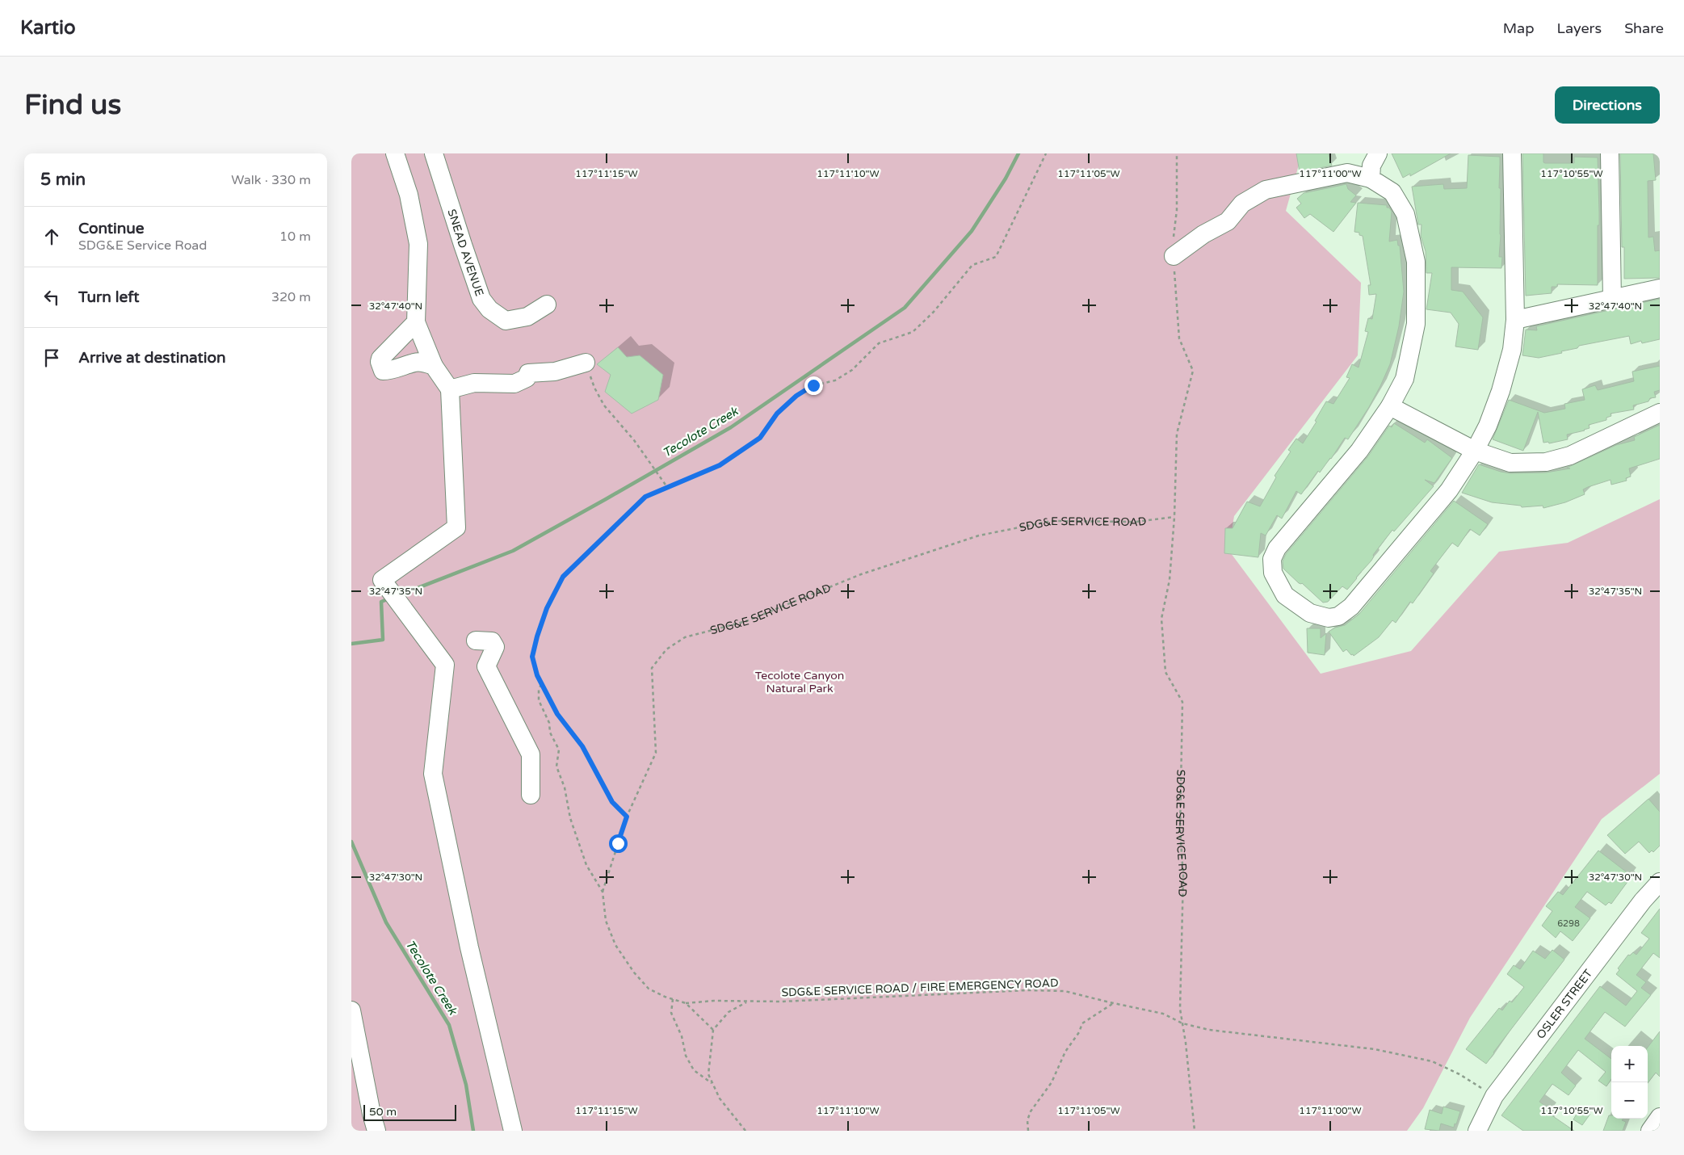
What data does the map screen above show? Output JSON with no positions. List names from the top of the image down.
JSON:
{
  "streets": {
    "street": ["SNEAD AVENUE", "OSLER STREET"],
    "path": ["SDG&E SERVICE ROAD", "SDG&E SERVICE ROAD / FIRE EMERGENCY ROAD"]
  },
  "crossings": [
    ["SDG&E SERVICE ROAD", "SDG&E SERVICE ROAD / FIRE EMERGENCY ROAD"],
    ["SDG&E SERVICE ROAD / FIRE EMERGENCY ROAD", "OSLER STREET"]
  ],
  "water": ["Tecolote Creek"],
  "parks": ["Tecolote Canyon Natural Park"],
  "house_numbers": ["6298"],
  "scale_bar": "50 m",
  "page": {
    "header": "Kartio",
    "nav": ["Map", "Layers", "Share"],
    "buttons": "Directions",
    "title": "Find us",
    "heading": ["5 min", "Walk · 330 m"],
    "list": [
      ["Continue", "SDG&E Service Road", "10 m"],
      ["Turn left", "320 m"],
      "Arrive at destination"
    ],
    "map_buttons": ["+", "−"],
    "scale": "50 m"
  },
  "coordinates": [
    "117°11'15\"W",
    "117°11'10\"W",
    "117°11'05\"W",
    "117°11'00\"W",
    "117°10'55\"W",
    "32°47'40\"N",
    "32°47'35\"N",
    "32°47'30\"N"
  ]
}
